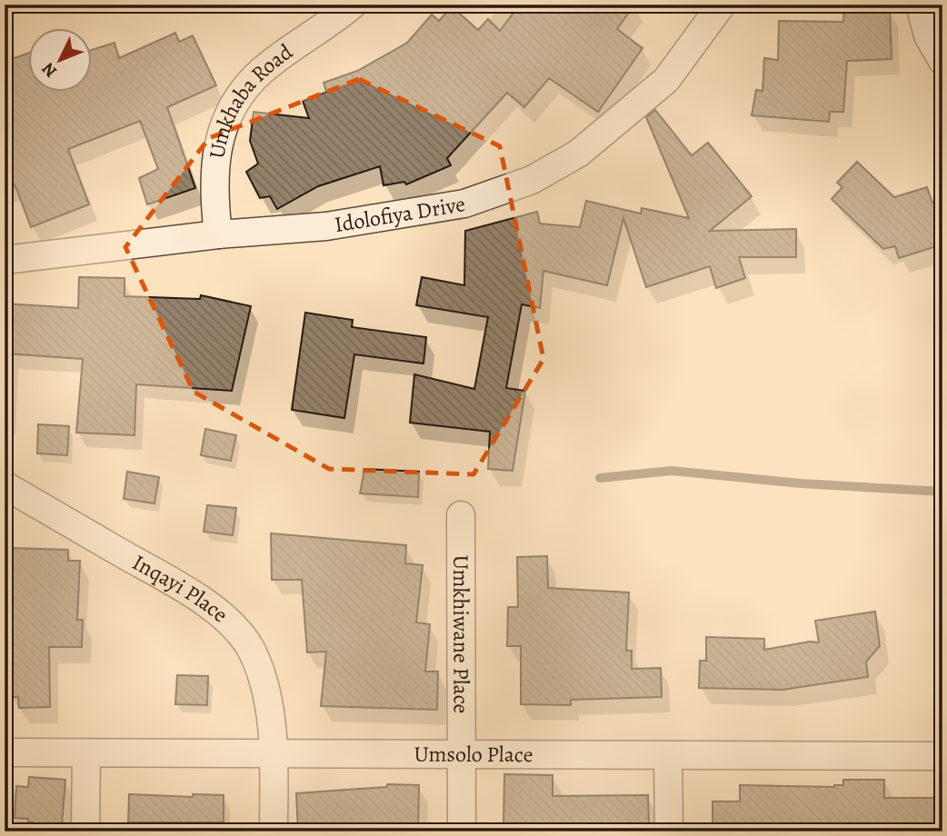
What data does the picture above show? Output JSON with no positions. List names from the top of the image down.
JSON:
{
  "streets": {
    "street": [
      "Umkhaba Road",
      "Idolofiya Drive",
      "Inqayi Place",
      "Umkhiwane Place",
      "Umsolo Place"
    ]
  },
  "crossings": [
    ["Umkhaba Road", "Idolofiya Drive"],
    ["Inqayi Place", "Umsolo Place"],
    ["Umkhiwane Place", "Umsolo Place"]
  ],
  "north": "bottom left"
}
